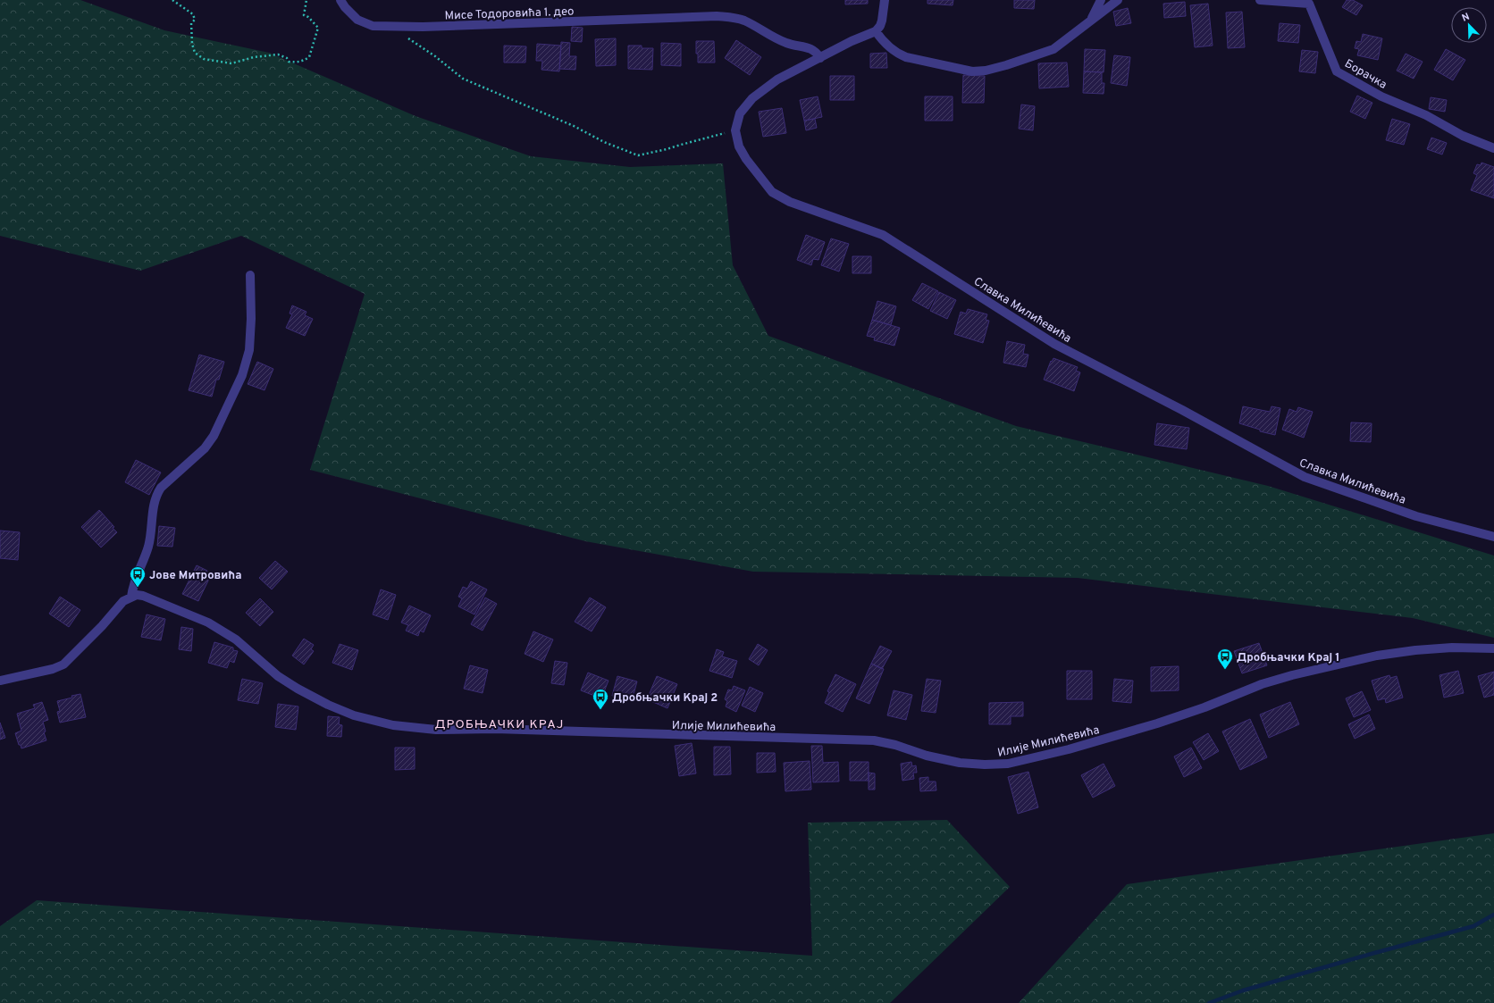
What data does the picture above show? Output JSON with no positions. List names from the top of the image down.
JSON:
{
  "streets": {
    "street": [
      "Мисе Тодоровића 1. део",
      "Борачка",
      "Славка Милићевића",
      "Илије Милићевића"
    ]
  },
  "crossings": [
    ["Мисе Тодоровића 1. део", "Славка Милићевића"]
  ],
  "districts": ["ДРОБЊАЧКИ КРАЈ"],
  "places": {
    "bus stop": ["Јове Митровића", "Дробњачки Крај 1", "Дробњачки Крај 2"]
  },
  "north": "top left"
}
